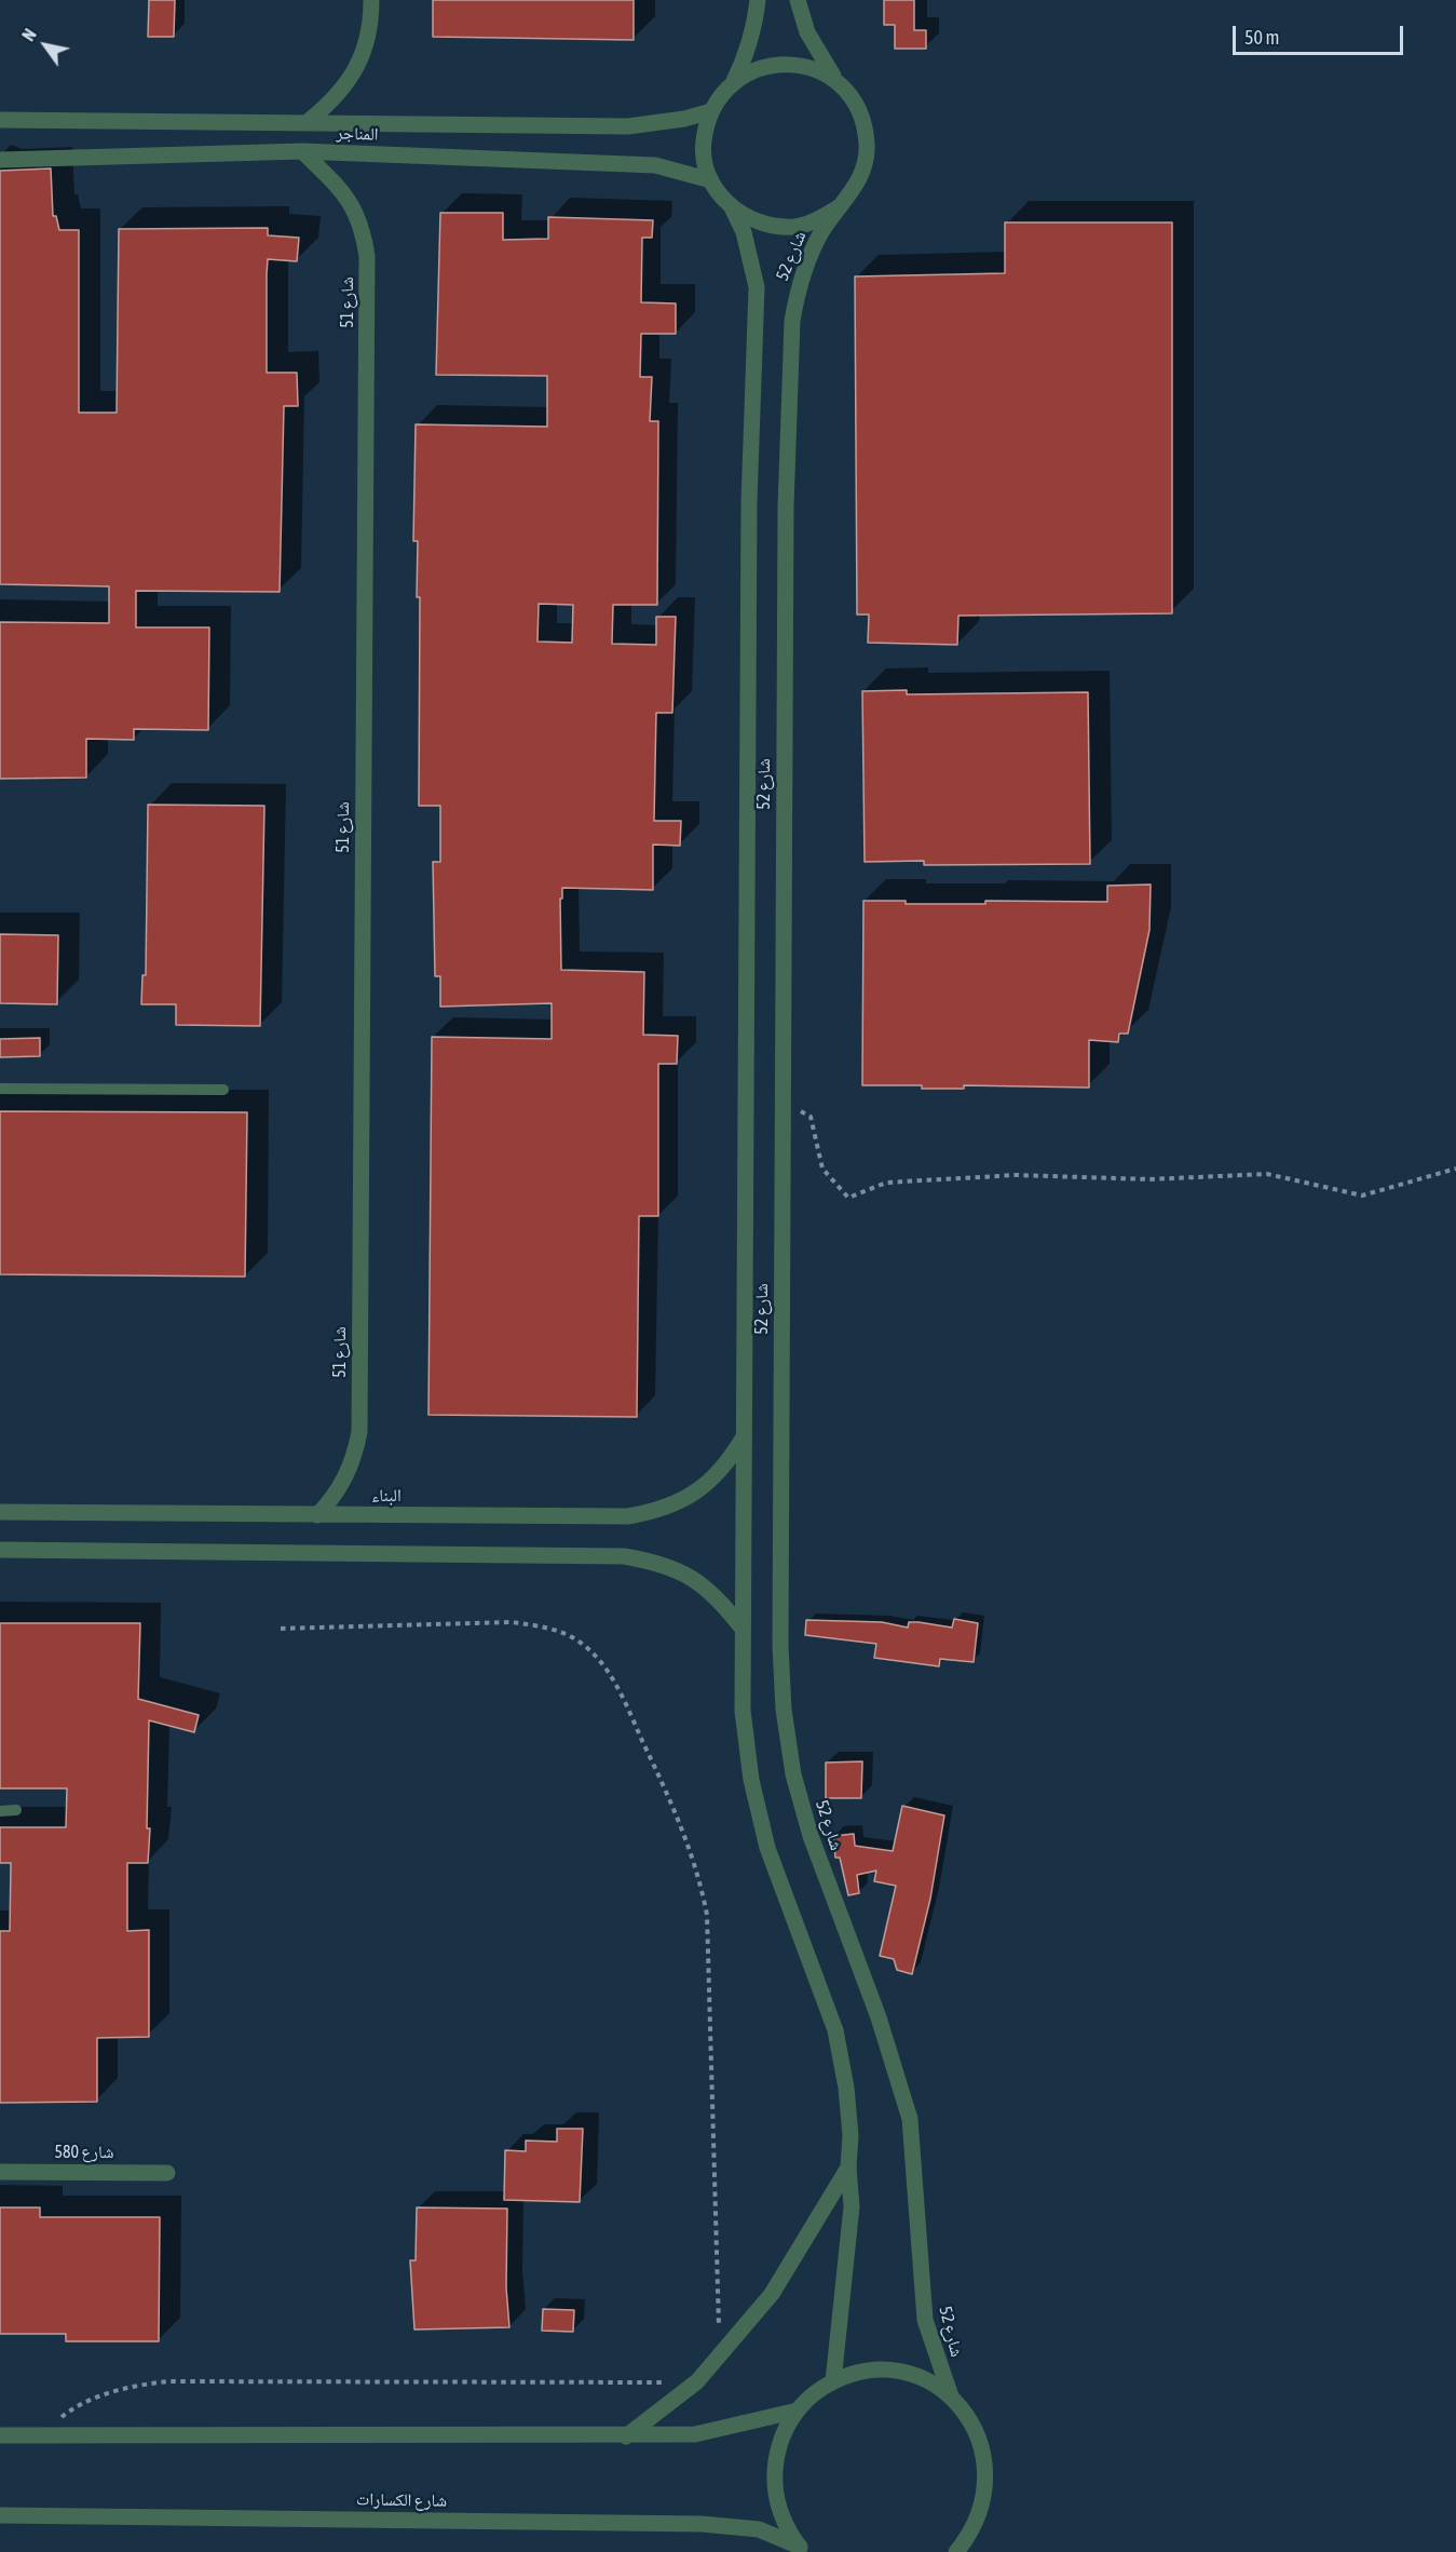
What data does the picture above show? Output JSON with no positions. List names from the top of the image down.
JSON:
{
  "streets": {
    "street": [
      "المناجر",
      "شارع 52",
      "شارع 51",
      "البناء",
      "شارع 580",
      "شارع الكسارات"
    ]
  },
  "crossings": [
    ["المناجر", "شارع 52"],
    ["المناجر", "شارع 51"],
    ["شارع 52", "البناء"],
    ["شارع 52", "شارع الكسارات"],
    ["شارع 51", "البناء"]
  ],
  "scale_bar": "50 m",
  "north": "top left"
}
